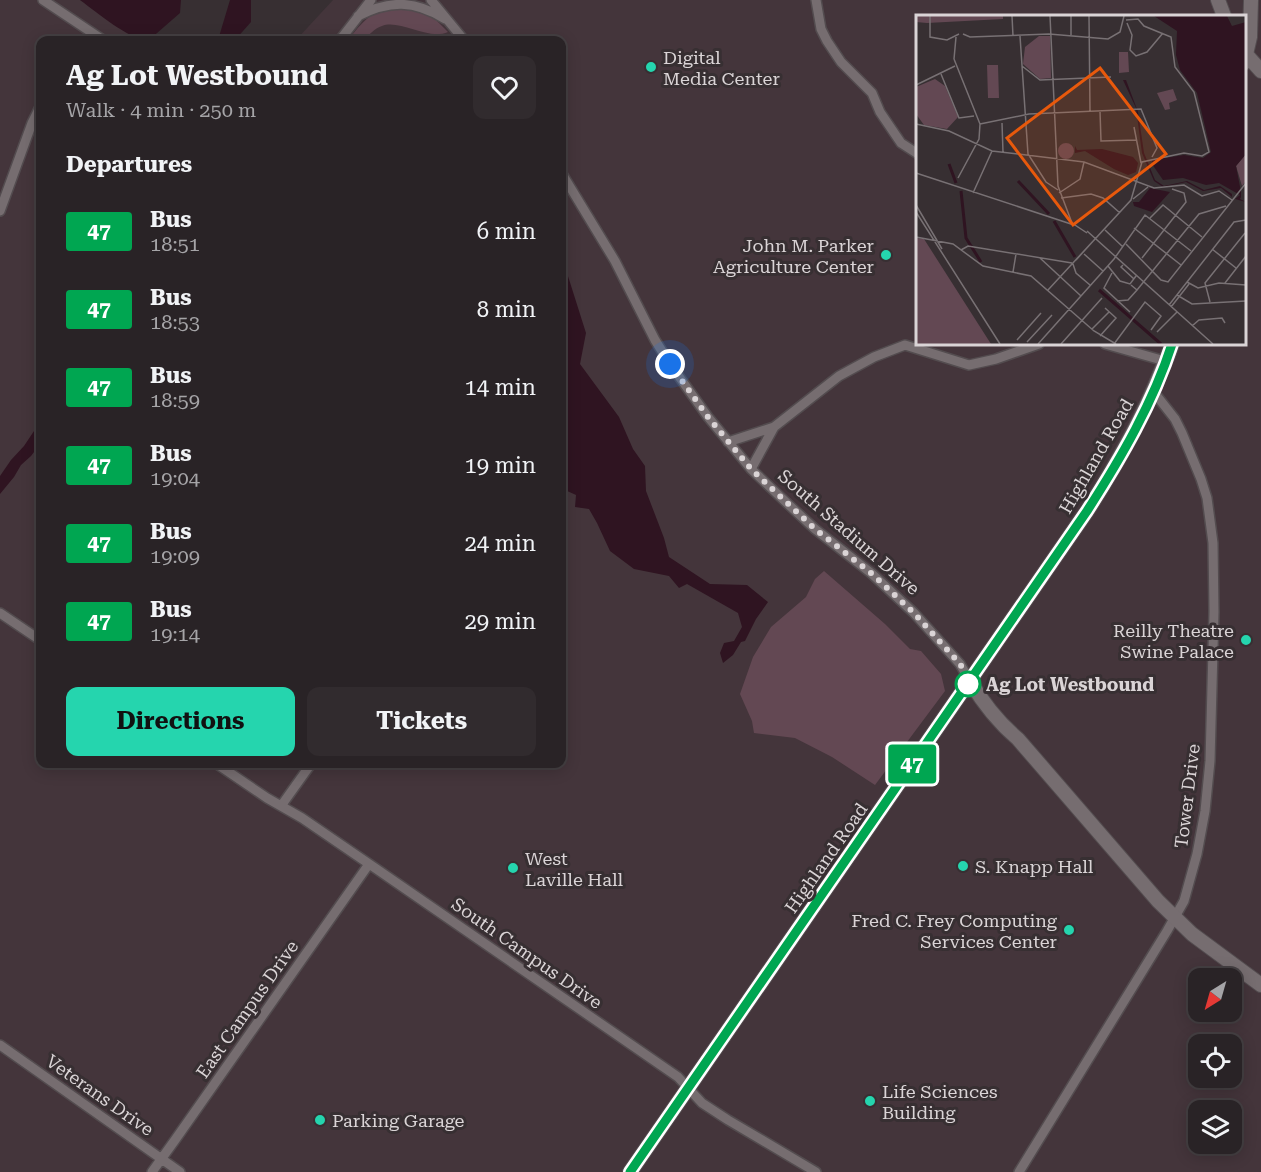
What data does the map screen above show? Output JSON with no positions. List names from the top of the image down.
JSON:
{
  "streets": {
    "street": [
      "Highland Road",
      "South Stadium Drive",
      "Tower Drive",
      "South Campus Drive",
      "East Campus Drive",
      "Veterans Drive"
    ]
  },
  "crossings": [
    ["Highland Road", "South Stadium Drive"],
    ["Highland Road", "Tower Drive"],
    ["Highland Road", "South Campus Drive"],
    ["South Stadium Drive", "Tower Drive"],
    ["South Campus Drive", "East Campus Drive"],
    ["East Campus Drive", "Veterans Drive"]
  ],
  "places": [
    "Digital Media Center",
    "John M. Parker Agriculture Center",
    "Reilly Theatre Swine Palace",
    "Ag Lot Westbound",
    "S. Knapp Hall",
    "West Laville Hall",
    "Fred C. Frey Computing Services Center",
    "Life Sciences Building",
    "Parking Garage"
  ],
  "lines": ["bus line 47"],
  "north": "bottom left",
  "page": {
    "on_map": "47",
    "heading": [
      ["Ag Lot Westbound", "Walk · 4 min · 250 m"],
      "Departures"
    ],
    "list": [
      {
        "mark": "47",
        "name": "Bus",
        "note": "18:51",
        "value": "6 min"
      },
      {
        "mark": "47",
        "name": "Bus",
        "note": "18:53",
        "value": "8 min"
      },
      {
        "mark": "47",
        "name": "Bus",
        "note": "18:59",
        "value": "14 min"
      },
      {
        "mark": "47",
        "name": "Bus",
        "note": "19:04",
        "value": "19 min"
      },
      {
        "mark": "47",
        "name": "Bus",
        "note": "19:09",
        "value": "24 min"
      },
      {
        "mark": "47",
        "name": "Bus",
        "note": "19:14",
        "value": "29 min"
      }
    ],
    "buttons": ["Directions", "Tickets"]
  }
}
